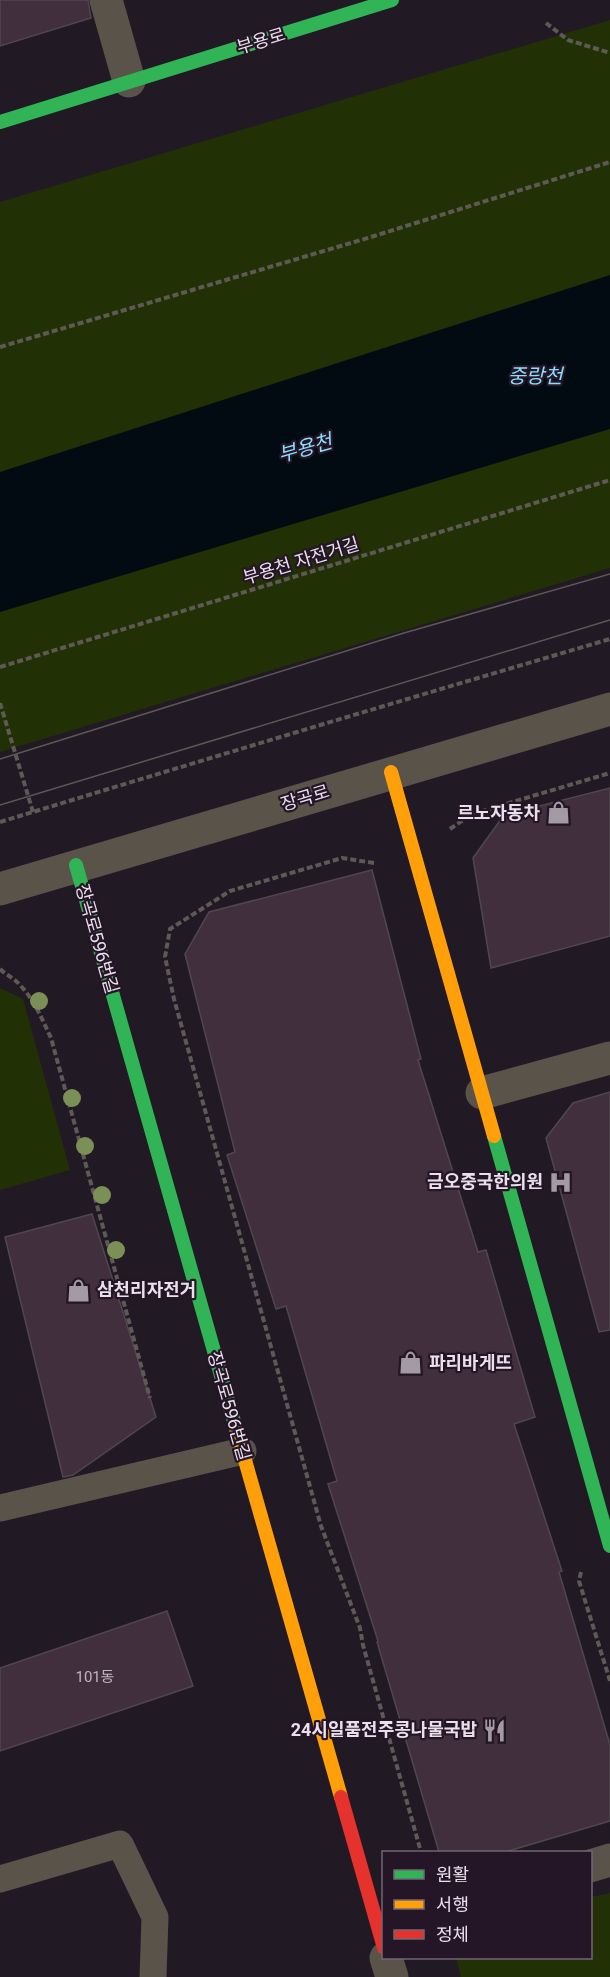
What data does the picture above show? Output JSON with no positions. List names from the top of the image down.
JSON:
{
  "streets": {
    "street": ["부용로", "장곡로", "장곡로596번길"],
    "path": ["부용천 자전거길"]
  },
  "crossings": [
    ["장곡로", "장곡로596번길"]
  ],
  "water": ["중랑천", "부용천"],
  "places": {
    "shop": ["르노자동차", "삼천리자전거", "파리바게뜨"],
    "hospital": ["금오중국한의원"],
    "restaurant": ["24시일품전주콩나물국밥"]
  },
  "house_numbers": ["101동"],
  "legend": ["원활", "서행", "정체"]
}
